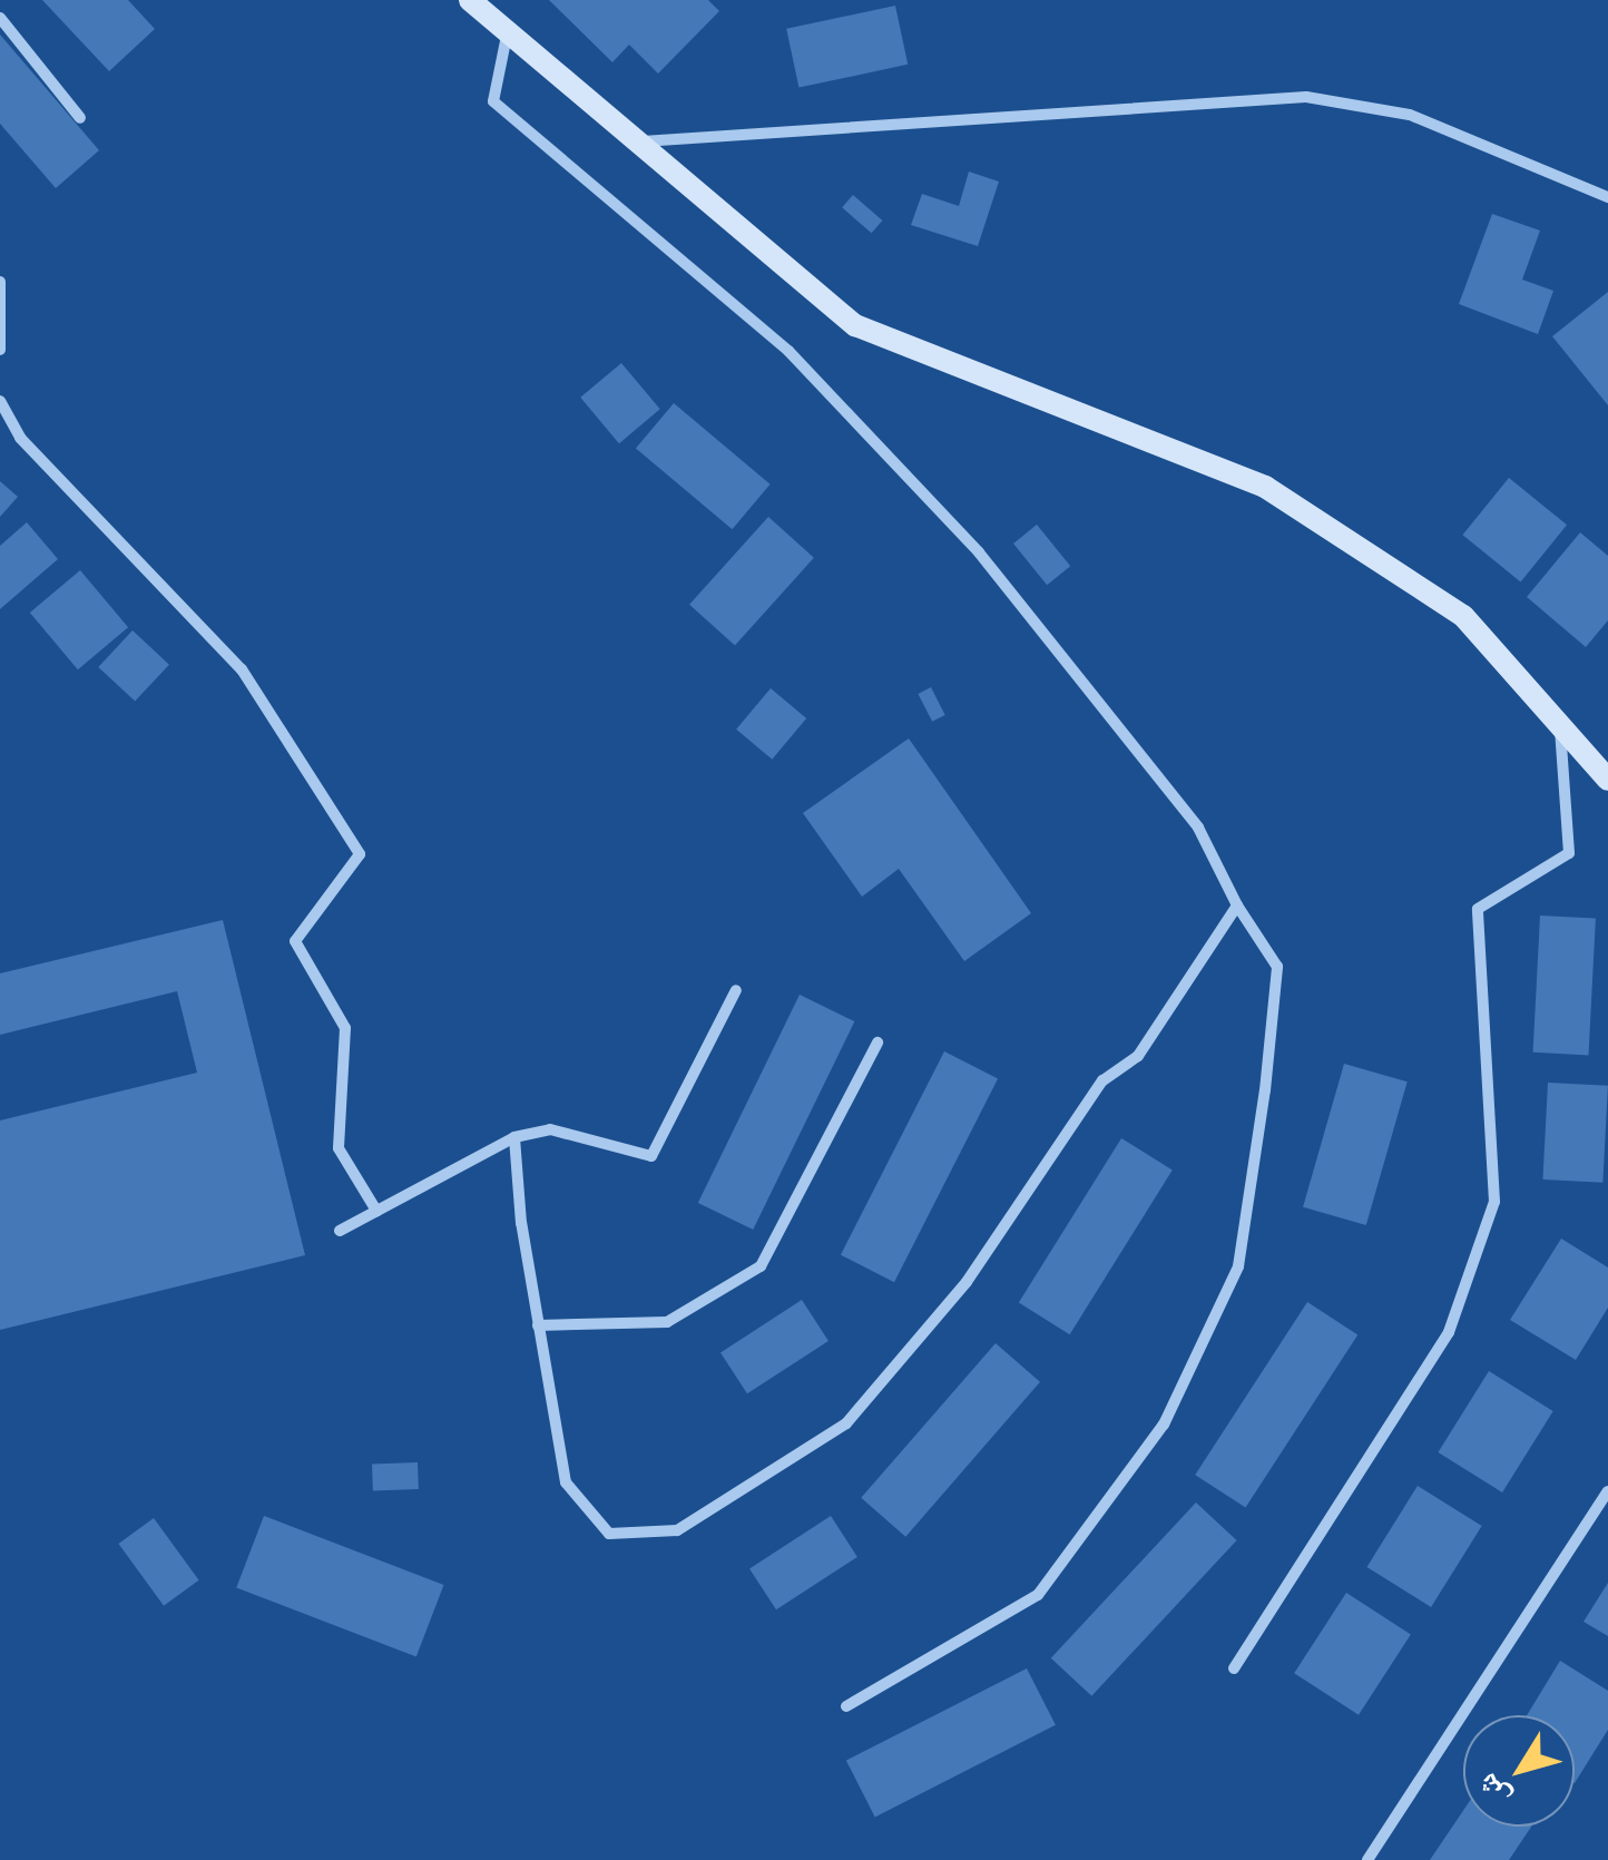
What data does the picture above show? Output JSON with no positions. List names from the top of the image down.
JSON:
{
  "north": "bottom left"
}
